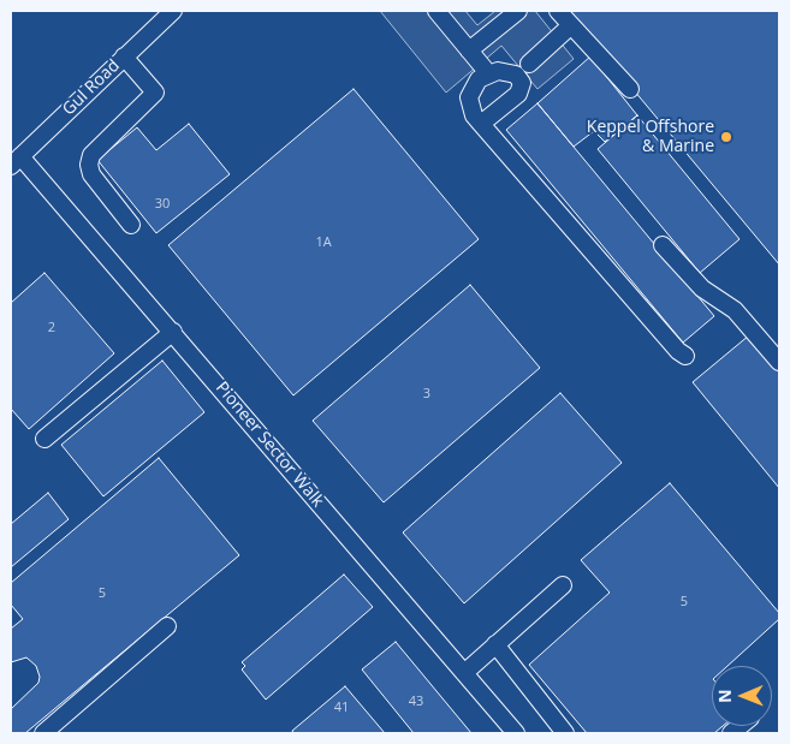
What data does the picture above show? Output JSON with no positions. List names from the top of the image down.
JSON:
{
  "streets": {
    "street": ["Gul Road", "Pioneer Sector Walk"]
  },
  "crossings": [
    ["Gul Road", "Pioneer Sector Walk"]
  ],
  "places": ["Keppel Offshore & Marine"],
  "house_numbers": [
    "30",
    "1A",
    "2",
    "3",
    "5",
    "5",
    "43",
    "41"
  ],
  "north": "left"
}
